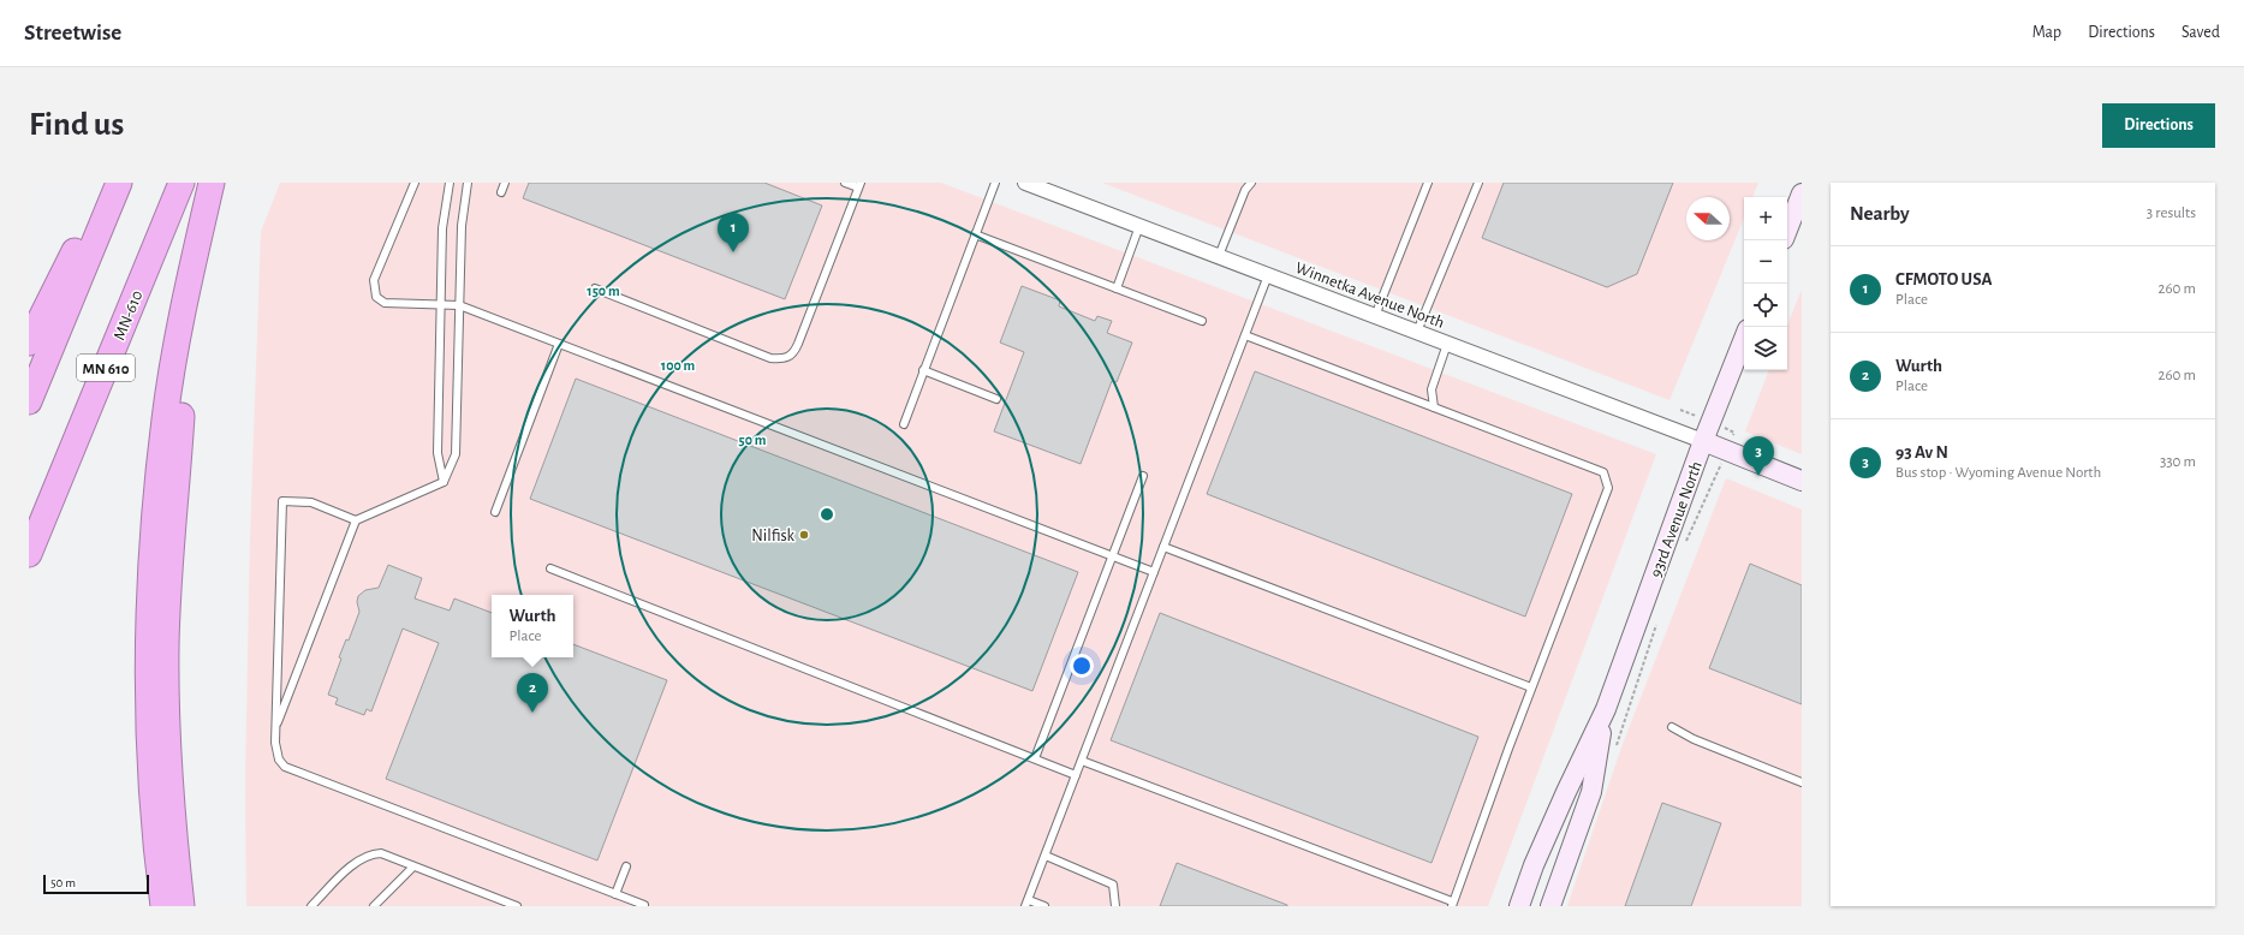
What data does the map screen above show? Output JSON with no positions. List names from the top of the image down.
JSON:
{
  "streets": {
    "highway": ["MN-610", "MN 610"],
    "street": ["Winnetka Avenue North", "93rd Avenue North"]
  },
  "crossings": [
    ["Winnetka Avenue North", "93rd Avenue North"]
  ],
  "places": ["Nilfisk"],
  "scale_bar": "50 m",
  "north": "left",
  "page": {
    "header": "Streetwise",
    "nav": ["Map", "Directions", "Saved"],
    "buttons": "Directions",
    "title": "Find us",
    "heading": ["Nearby", "3 results"],
    "map_buttons": ["+", "−"],
    "pins": ["1", "3", "2"],
    "list": [
      {
        "mark": "1",
        "name": "CFMOTO USA",
        "note": "Place",
        "value": "260 m"
      },
      {
        "mark": "2",
        "name": "Wurth",
        "note": "Place",
        "value": "260 m"
      },
      {
        "mark": "3",
        "name": "93 Av N",
        "note": "Bus stop · Wyoming Avenue North",
        "value": "330 m"
      }
    ],
    "popup": ["Wurth", "Place"],
    "scale": "50 m"
  },
  "rings": ["150 m", "100 m", "50 m"]
}
